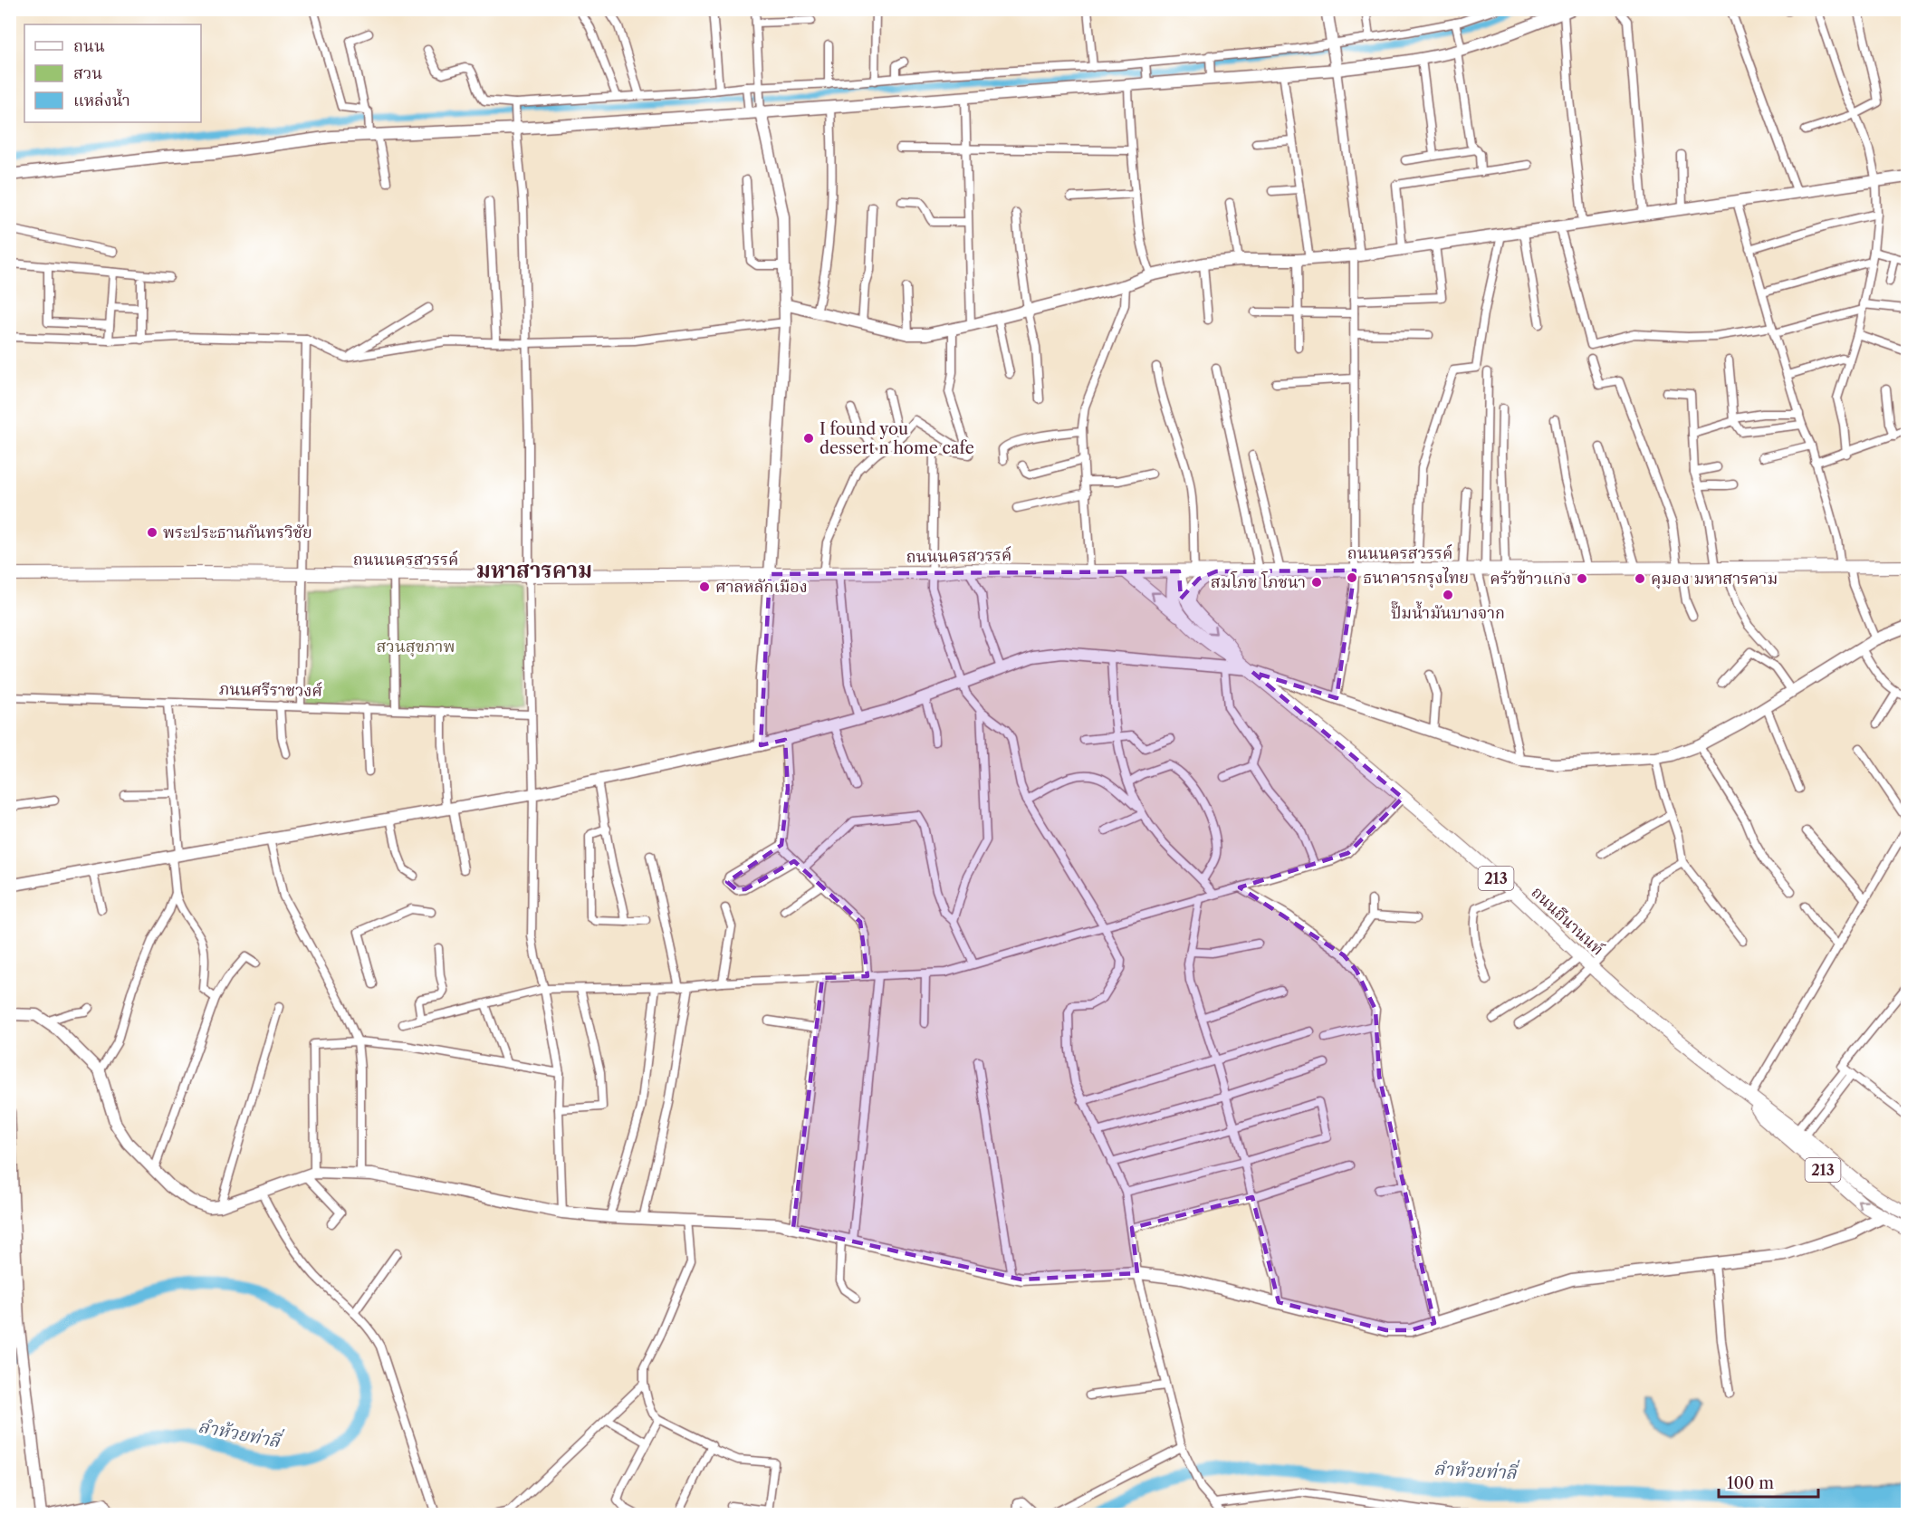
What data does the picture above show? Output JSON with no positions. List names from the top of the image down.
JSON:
{
  "streets": {
    "main road": ["ถนนนครสวรรค์", "213", "ถนนถีนานนท์"],
    "street": ["ภนนศรีราชวงศ์"]
  },
  "crossings": [
    ["ถนนนครสวรรค์", "ถนนถีนานนท์"]
  ],
  "districts": ["มหาสารคาม"],
  "water": ["ลำห้วยท่าลี่"],
  "parks": ["สวนสุขภาพ"],
  "places": [
    "I found you dessert n home cafe",
    "พระประธานกันทรวิชัย",
    "ธนาคารกรุงไทย",
    "ครัวข้าวแกง",
    "คุมอง มหาสารคาม",
    "สมโภช โภชนา",
    "ศาลหลักเมือง",
    "ปั๊มน้ำมันบางจาก"
  ],
  "legend": ["ถนน", "สวน", "แหล่งน้ำ"],
  "scale_bar": "100 m"
}
